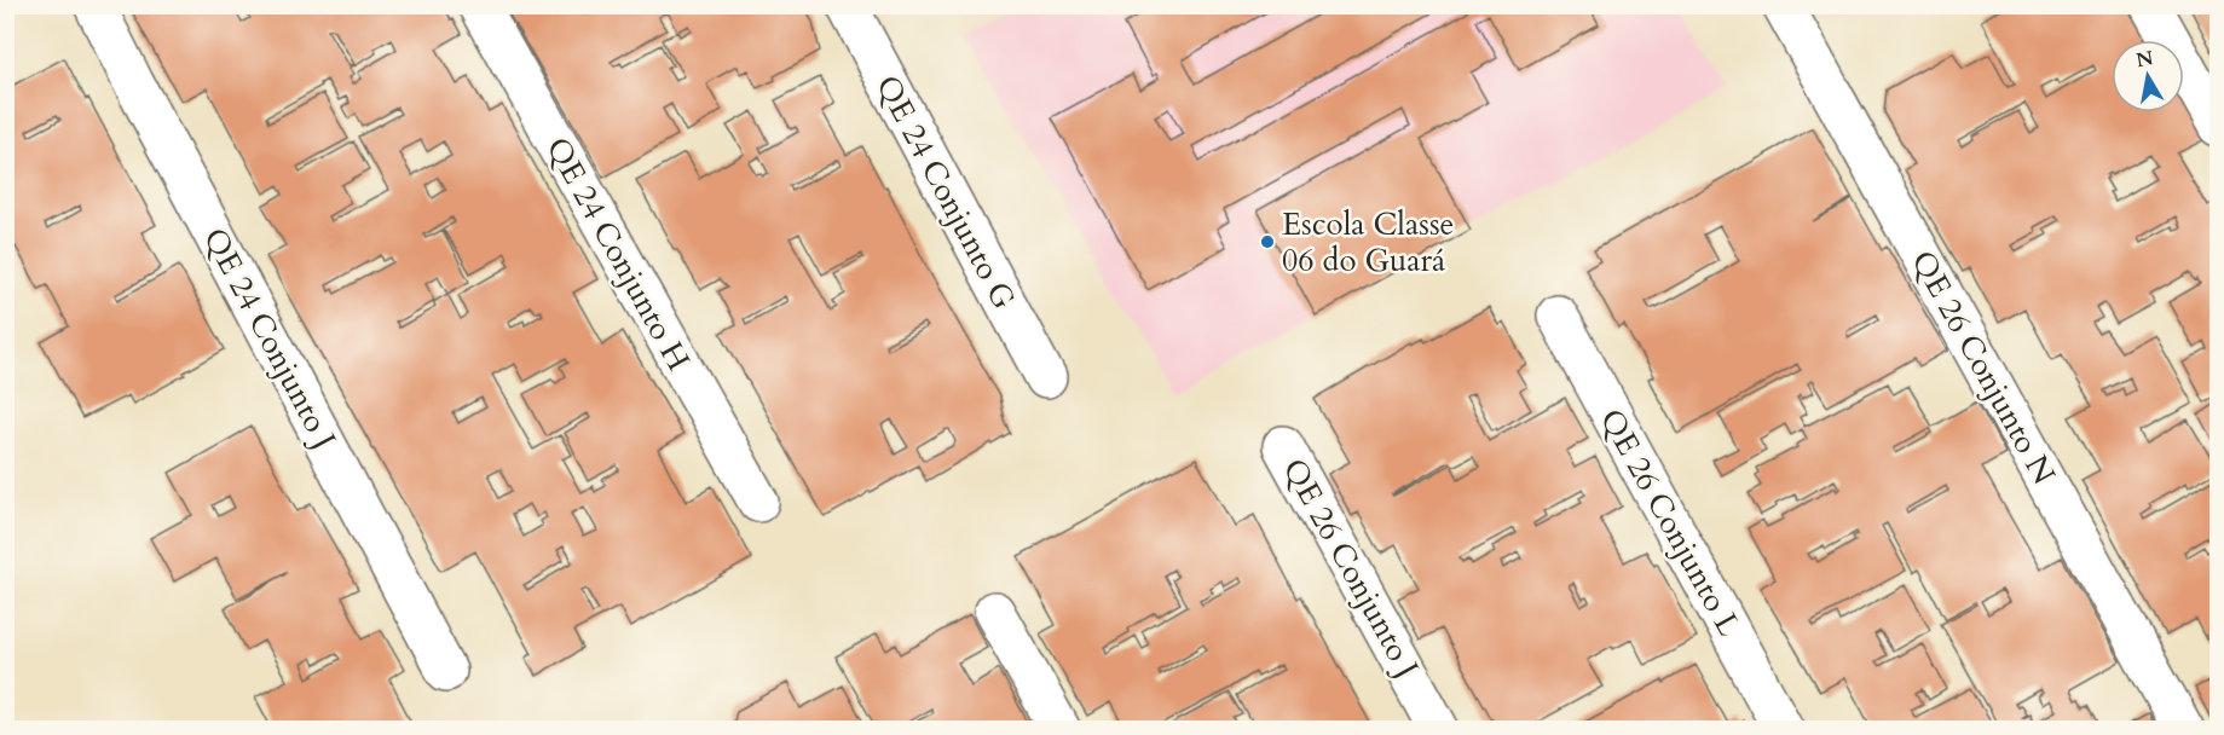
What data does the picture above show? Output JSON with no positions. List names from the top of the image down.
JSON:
{
  "streets": {
    "street": [
      "QE 24 Conjunto G",
      "QE 24 Conjunto H",
      "QE 24 Conjunto J",
      "QE 26 Conjunto N",
      "QE 26 Conjunto L",
      "QE 26 Conjunto J"
    ]
  },
  "places": ["Escola Classe 06 do Guará"],
  "north": "top"
}
